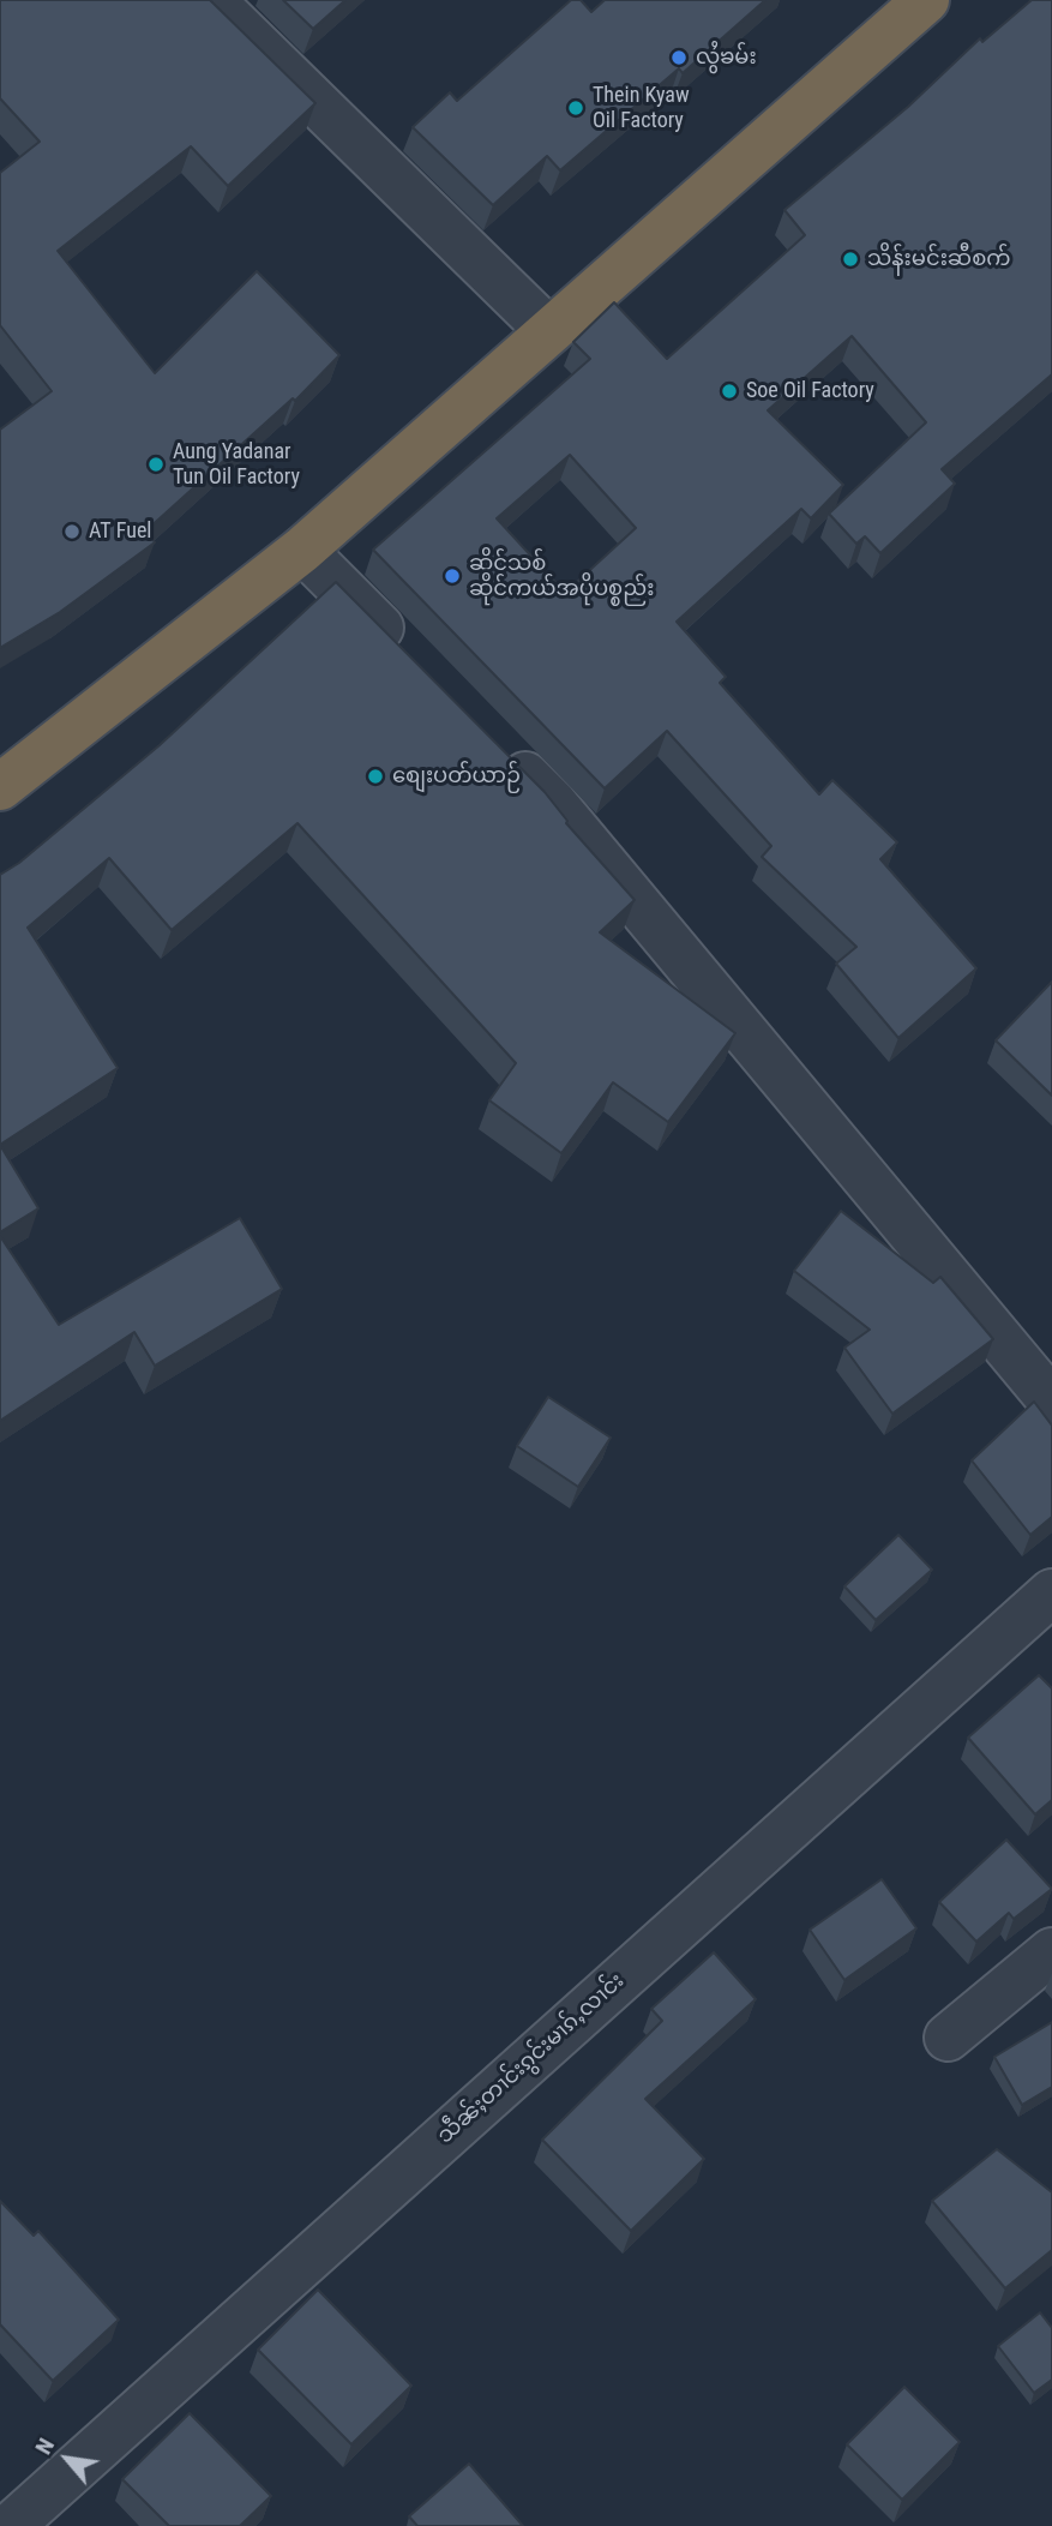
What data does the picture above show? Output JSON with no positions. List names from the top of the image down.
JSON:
{
  "streets": {
    "street": ["သဵၼ်ႈတၢင်းၵွင်းမၢၵ်ႇလၢင်း"]
  },
  "places": [
    "လွႆၶမ်း",
    "Thein Kyaw Oil Factory",
    "သိန်းမင်းဆီစက်",
    "Soe Oil Factory",
    "Aung Yadanar Tun Oil Factory",
    "AT Fuel",
    "ဆိုင်သစ် ဆိုင်ကယ်အပိုပစ္စည်း",
    "စျေးပတ်ယာဉ်"
  ],
  "north": "top left"
}
